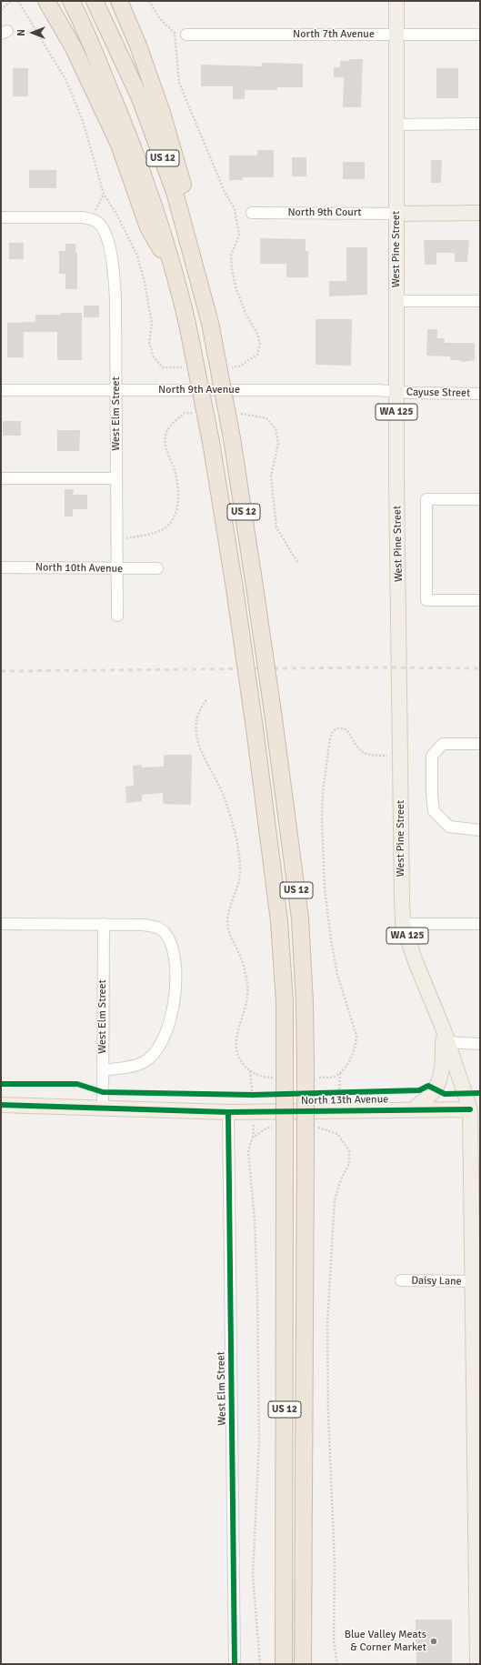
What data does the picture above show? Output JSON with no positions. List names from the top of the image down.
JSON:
{
  "streets": {
    "highway": ["US 12"],
    "main road": ["West Pine Street", "WA 125", "North 13th Avenue"],
    "street": [
      "North 7th Avenue",
      "North 9th Court",
      "North 9th Avenue",
      "Cayuse Street",
      "West Elm Street",
      "North 10th Avenue",
      "Daisy Lane"
    ]
  },
  "crossings": [
    ["North 7th Avenue", "West Pine Street"],
    ["North 9th Court", "West Pine Street"],
    ["West Pine Street", "North 9th Avenue"],
    ["West Pine Street", "Cayuse Street"],
    ["West Pine Street", "WA 125"],
    ["West Pine Street", "North 13th Avenue"],
    ["West Pine Street", "Daisy Lane"],
    ["North 9th Avenue", "Cayuse Street"],
    ["North 9th Avenue", "West Elm Street"],
    ["WA 125", "North 13th Avenue"],
    ["West Elm Street", "North 10th Avenue"],
    ["West Elm Street", "North 13th Avenue"]
  ],
  "places": ["Blue Valley Meats & Corner Market"],
  "north": "left"
}
